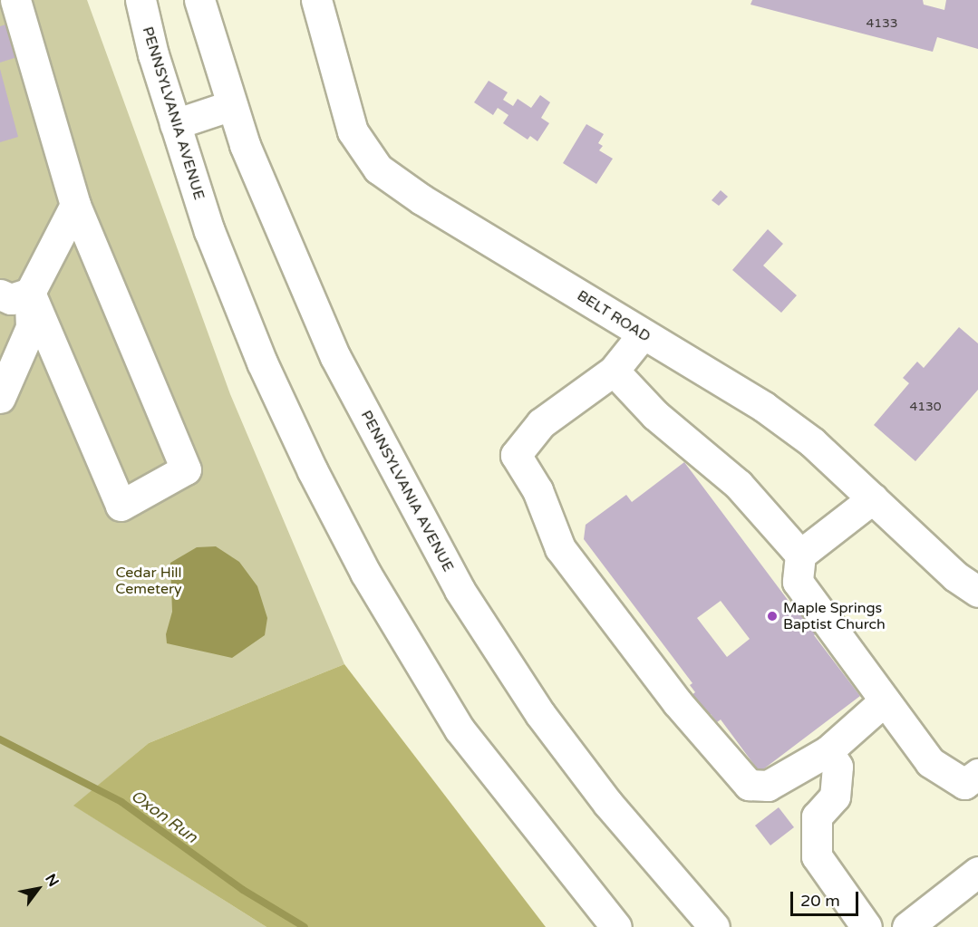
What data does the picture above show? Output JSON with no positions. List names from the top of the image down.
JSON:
{
  "streets": {
    "main road": ["PENNSYLVANIA AVENUE", "BELT ROAD"]
  },
  "water": ["Oxon Run"],
  "parks": ["Cedar Hill Cemetery"],
  "places": ["Maple Springs Baptist Church"],
  "house_numbers": ["4133", "4130"],
  "scale_bar": "20 m",
  "north": "top right"
}
